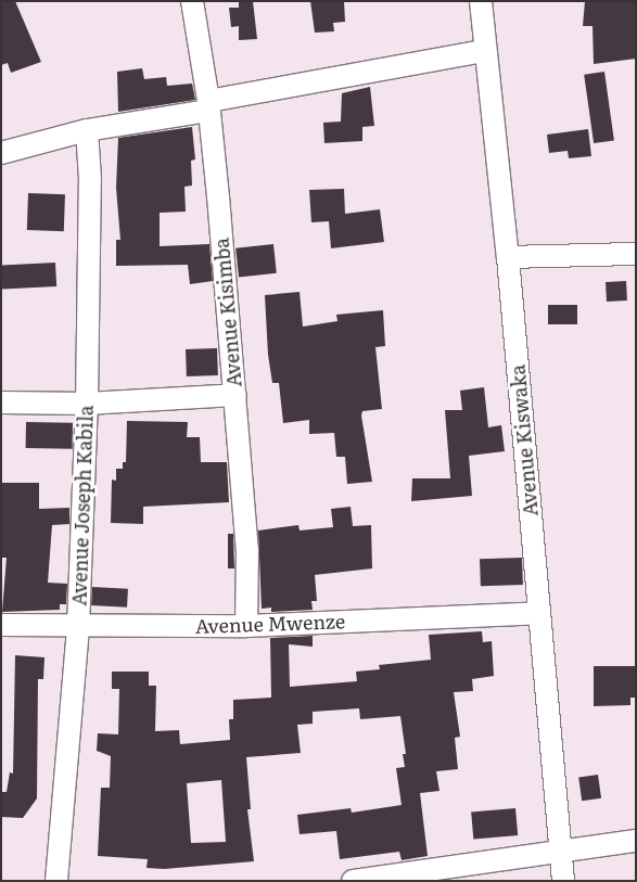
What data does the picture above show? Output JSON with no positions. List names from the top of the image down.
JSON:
{
  "streets": {
    "street": [
      "Avenue Kisimba",
      "Avenue Kiswaka",
      "Avenue Joseph Kabila",
      "Avenue Mwenze"
    ]
  },
  "crossings": [
    ["Avenue Kisimba", "Avenue Mwenze"],
    ["Avenue Kiswaka", "Avenue Mwenze"],
    ["Avenue Joseph Kabila", "Avenue Mwenze"]
  ]
}
